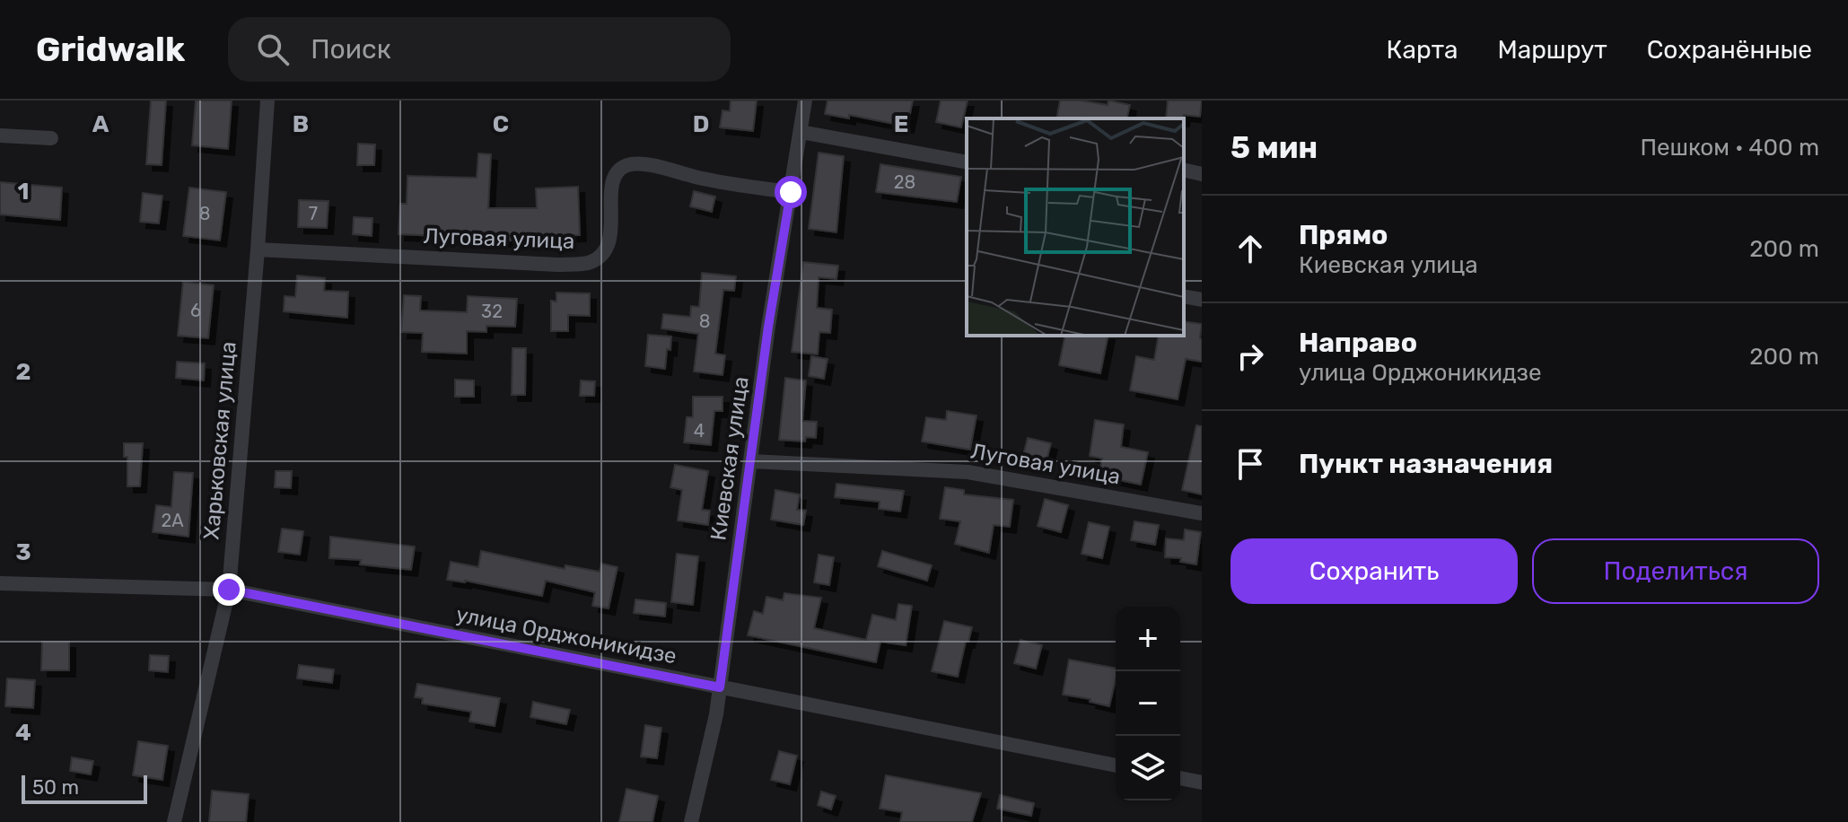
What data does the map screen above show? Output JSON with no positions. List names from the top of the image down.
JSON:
{
  "streets": {
    "street": [
      "Луговая улица",
      "Харьковская улица",
      "Киевская улица",
      "улица Орджоникидзе"
    ]
  },
  "crossings": [
    ["Луговая улица", "Харьковская улица"],
    ["Луговая улица", "Киевская улица"],
    ["Харьковская улица", "улица Орджоникидзе"],
    ["Киевская улица", "улица Орджоникидзе"]
  ],
  "house_numbers": [
    "28",
    "8",
    "7",
    "6",
    "32",
    "8",
    "4",
    "2А"
  ],
  "scale_bar": "50 m",
  "page": {
    "header": "Gridwalk",
    "search": "Поиск",
    "nav": ["Карта", "Маршрут", "Сохранённые"],
    "heading": ["5 мин", "Пешком · 400 m"],
    "list": [
      ["Прямо", "Киевская улица", "200 m"],
      ["Направо", "улица Орджоникидзе", "200 m"],
      "Пункт назначения"
    ],
    "buttons": ["Сохранить", "Поделиться"],
    "map_buttons": ["+", "−"],
    "scale": "50 m"
  },
  "grid": {
    "columns": [
      "A",
      "B",
      "C",
      "D",
      "E"
    ],
    "rows": [
      "1",
      "2",
      "3",
      "4"
    ]
  }
}
